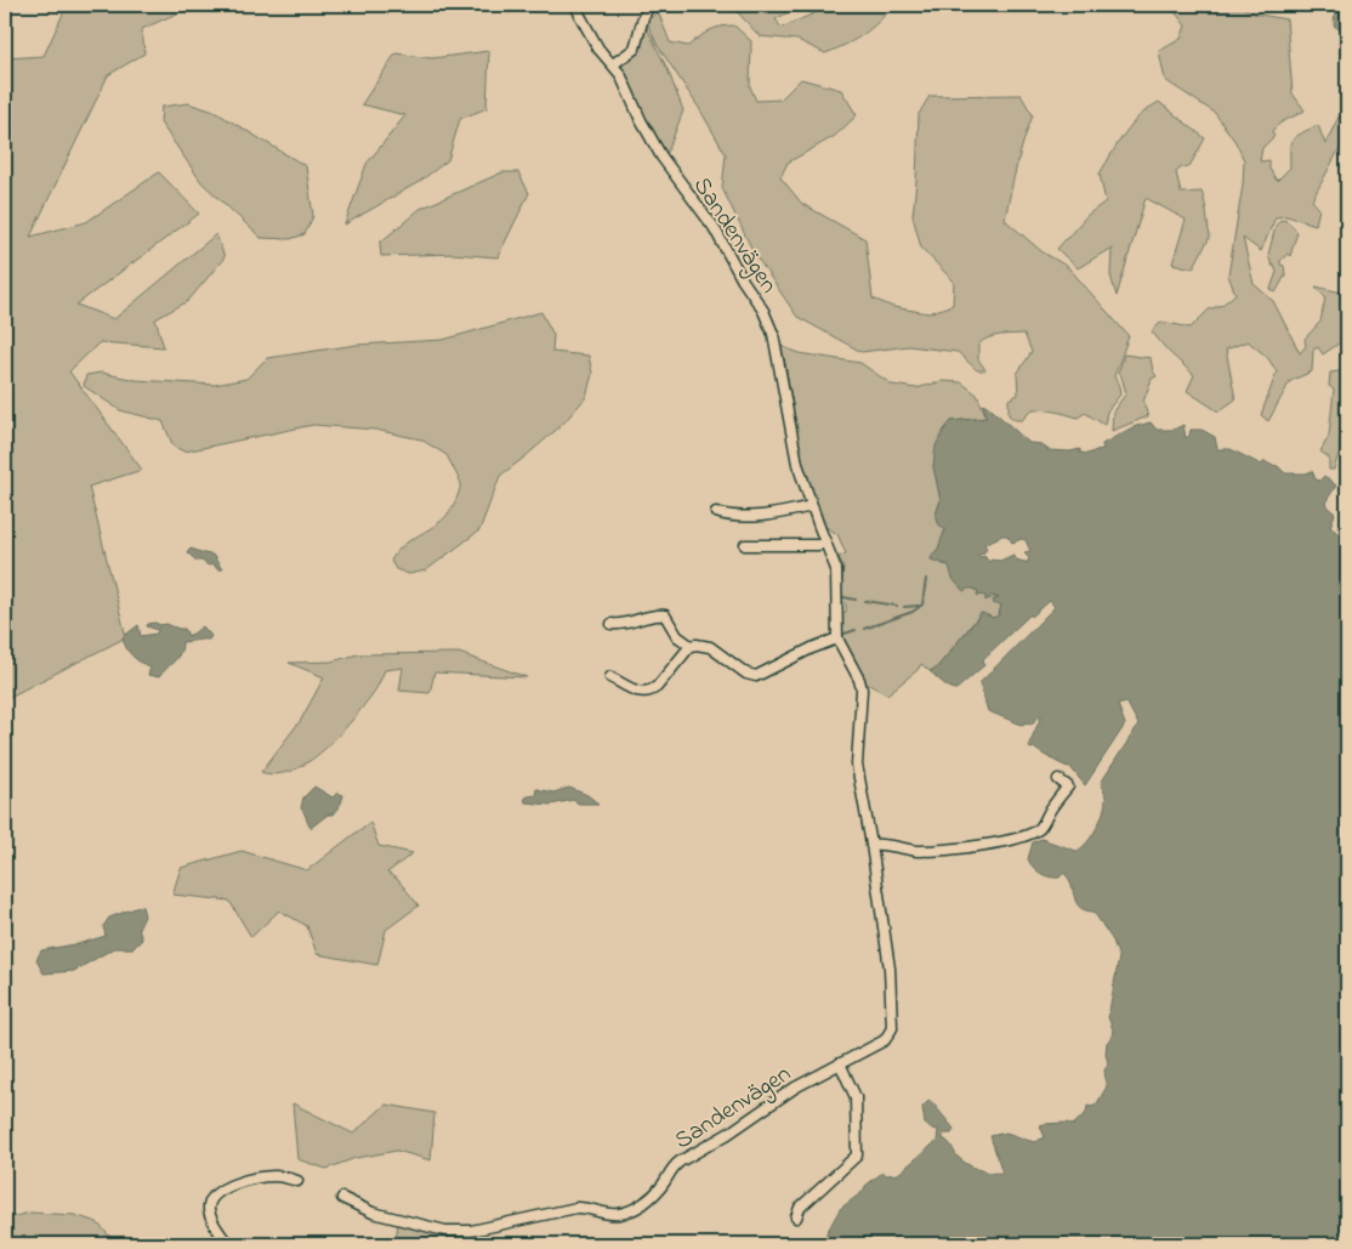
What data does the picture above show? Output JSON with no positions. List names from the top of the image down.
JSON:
{
  "streets": {
    "street": ["Sandenvägen"]
  }
}
